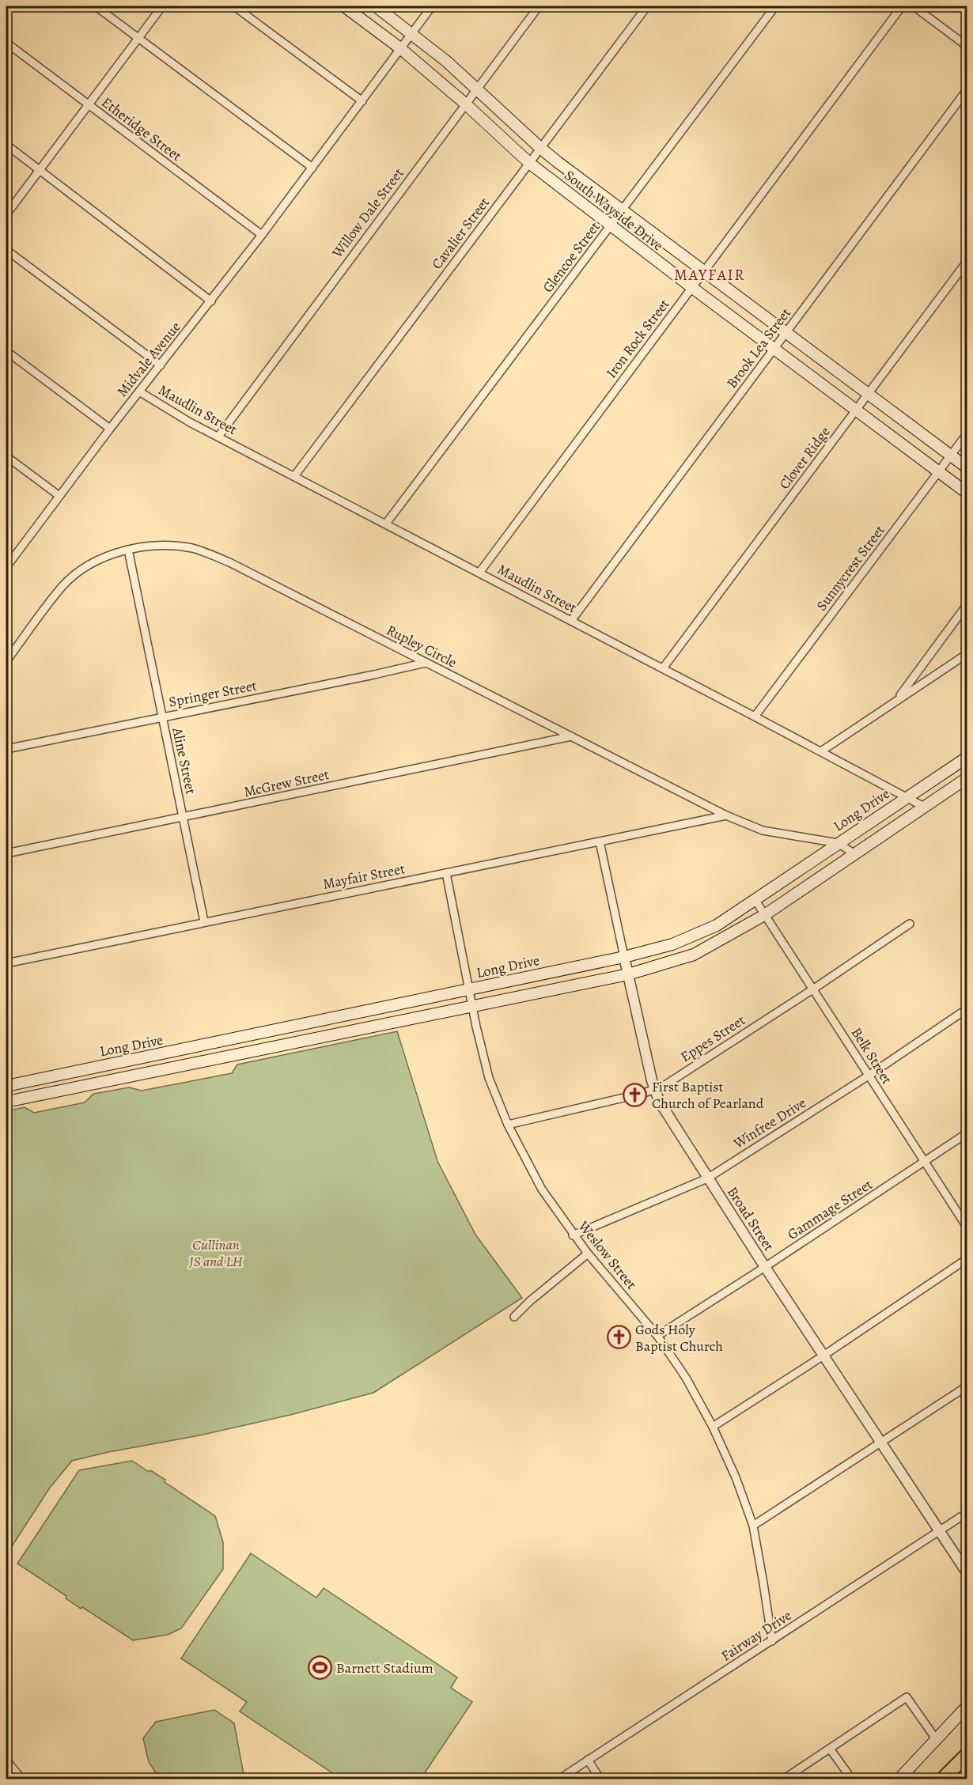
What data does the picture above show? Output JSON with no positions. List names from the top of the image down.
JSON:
{
  "streets": {
    "main road": ["South Wayside Drive", "Long Drive"],
    "street": [
      "Etheridge Street",
      "Willow Dale Street",
      "Cavalier Street",
      "Glencoe Street",
      "Iron Rock Street",
      "Brook Lea Street",
      "Midvale Avenue",
      "Maudlin Street",
      "Clover Ridge",
      "Sunnycrest Street",
      "Rupley Circle",
      "Springer Street",
      "Aline Street",
      "McGrew Street",
      "Mayfair Street",
      "Eppes Street",
      "Belk Street",
      "Winfree Drive",
      "Gammage Street",
      "Broad Street",
      "Weslow Street",
      "Fairway Drive"
    ]
  },
  "crossings": [
    ["Etheridge Street", "Midvale Avenue"],
    ["South Wayside Drive", "Willow Dale Street"],
    ["South Wayside Drive", "Cavalier Street"],
    ["South Wayside Drive", "Glencoe Street"],
    ["South Wayside Drive", "Iron Rock Street"],
    ["South Wayside Drive", "Brook Lea Street"],
    ["South Wayside Drive", "Midvale Avenue"],
    ["South Wayside Drive", "Clover Ridge"],
    ["South Wayside Drive", "Sunnycrest Street"],
    ["Willow Dale Street", "Maudlin Street"],
    ["Cavalier Street", "Maudlin Street"],
    ["Glencoe Street", "Maudlin Street"],
    ["Iron Rock Street", "Maudlin Street"],
    ["Brook Lea Street", "Maudlin Street"],
    ["Midvale Avenue", "Maudlin Street"],
    ["Maudlin Street", "Clover Ridge"],
    ["Maudlin Street", "Sunnycrest Street"],
    ["Maudlin Street", "Long Drive"],
    ["Rupley Circle", "Springer Street"],
    ["Rupley Circle", "Aline Street"],
    ["Rupley Circle", "McGrew Street"],
    ["Rupley Circle", "Long Drive"],
    ["Rupley Circle", "Mayfair Street"],
    ["Springer Street", "Aline Street"],
    ["Aline Street", "McGrew Street"],
    ["Aline Street", "Mayfair Street"],
    ["Long Drive", "Belk Street"],
    ["Long Drive", "Broad Street"],
    ["Long Drive", "Weslow Street"],
    ["Mayfair Street", "Broad Street"],
    ["Mayfair Street", "Weslow Street"],
    ["Eppes Street", "Belk Street"],
    ["Eppes Street", "Broad Street"],
    ["Eppes Street", "Weslow Street"],
    ["Belk Street", "Winfree Drive"],
    ["Belk Street", "Gammage Street"],
    ["Winfree Drive", "Broad Street"],
    ["Winfree Drive", "Weslow Street"],
    ["Gammage Street", "Broad Street"],
    ["Gammage Street", "Weslow Street"],
    ["Broad Street", "Fairway Drive"],
    ["Weslow Street", "Fairway Drive"]
  ],
  "districts": ["MAYFAIR"],
  "parks": ["Cullinan JS and LH"],
  "places": {
    "church": ["First Baptist Church of Pearland", "Gods Holy Baptist Church"],
    "sports": ["Barnett Stadium"]
  }
}
